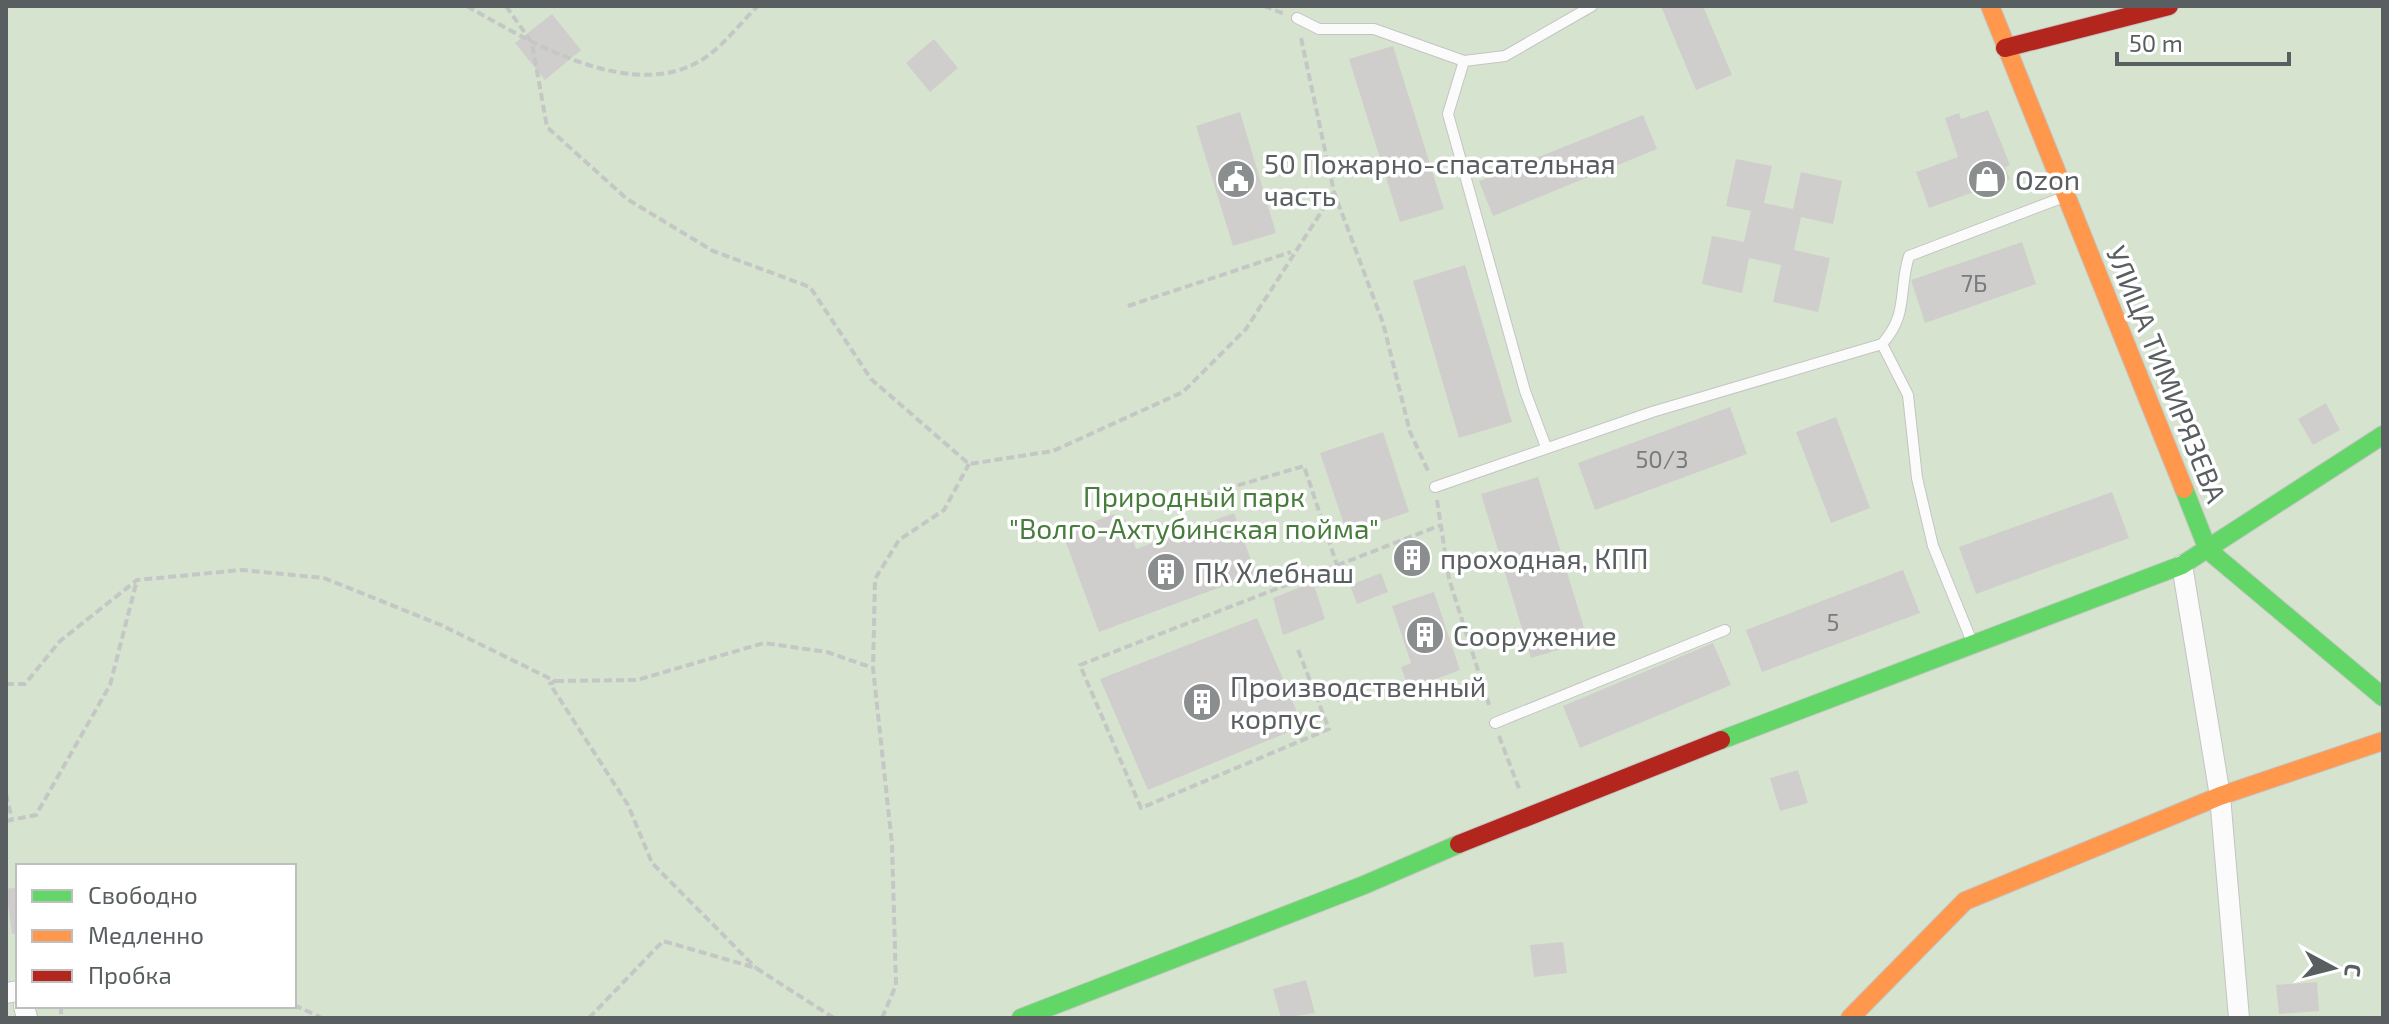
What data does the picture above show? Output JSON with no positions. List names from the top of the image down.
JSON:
{
  "streets": {
    "street": ["УЛИЦА ТИМИРЯЗЕВА"]
  },
  "parks": ["Природный парк \"Волго-Ахтубинская пойма\""],
  "places": {
    "public building": ["50 Пожарно-спасательная часть"],
    "shop": ["Ozon"],
    "building": [
      "проходная, КПП",
      "ПК Хлебнаш",
      "Сооружение",
      "Производственный корпус"
    ]
  },
  "house_numbers": ["7Б", "50/3", "5"],
  "legend": ["Свободно", "Медленно", "Пробка"],
  "scale_bar": "50 m",
  "north": "right"
}
